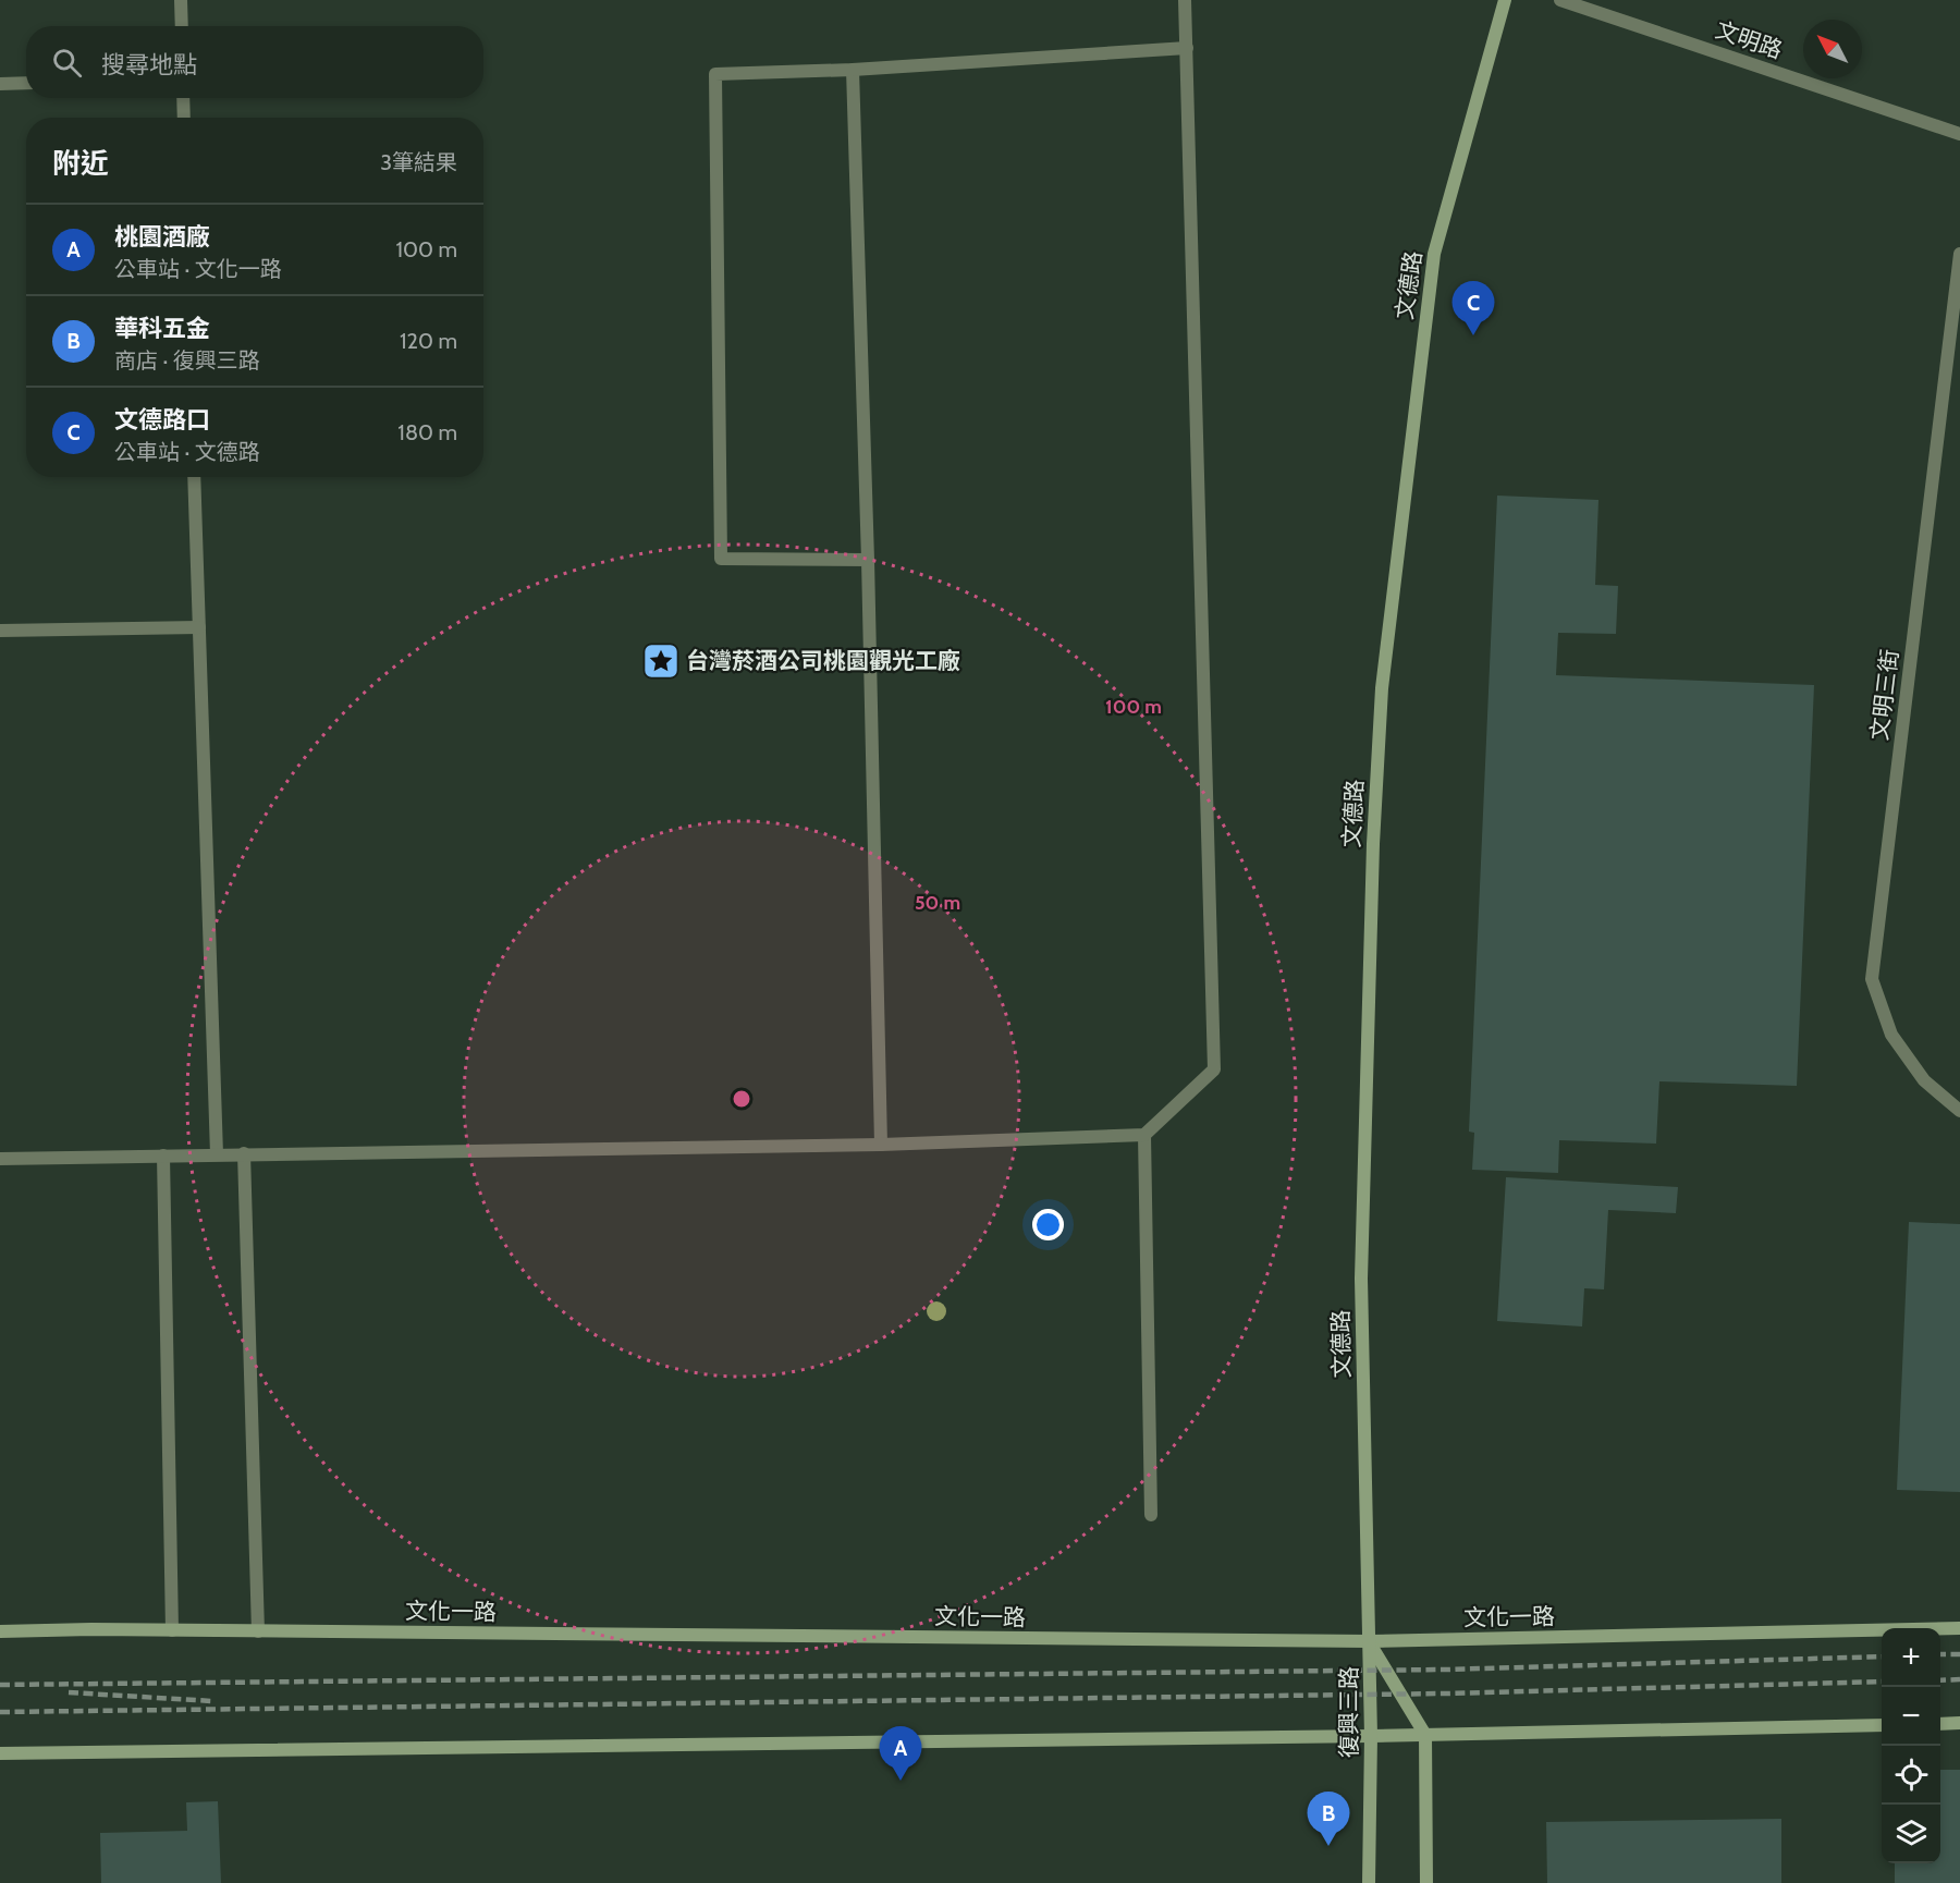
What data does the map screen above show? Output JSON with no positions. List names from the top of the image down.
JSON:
{
  "streets": {
    "street": [
      "文明路",
      "文德路",
      "文明三街",
      "文化一路",
      "復興三路"
    ]
  },
  "crossings": [
    ["文德路", "文化一路"],
    ["文德路", "復興三路"],
    ["文化一路", "復興三路"]
  ],
  "places": {
    "place": ["台灣菸酒公司桃園觀光工廠"]
  },
  "north": "top left",
  "page": {
    "search": "搜尋地點",
    "heading": ["附近", "3筆結果"],
    "list": [
      {
        "mark": "A",
        "name": "桃園酒廠",
        "note": "公車站 · 文化一路",
        "value": "100 m"
      },
      {
        "mark": "B",
        "name": "華科五金",
        "note": "商店 · 復興三路",
        "value": "120 m"
      },
      {
        "mark": "C",
        "name": "文德路口",
        "note": "公車站 · 文德路",
        "value": "180 m"
      }
    ],
    "pins": ["C", "A", "B"],
    "map_buttons": ["+", "−"]
  },
  "rings": ["100 m", "50 m"]
}
